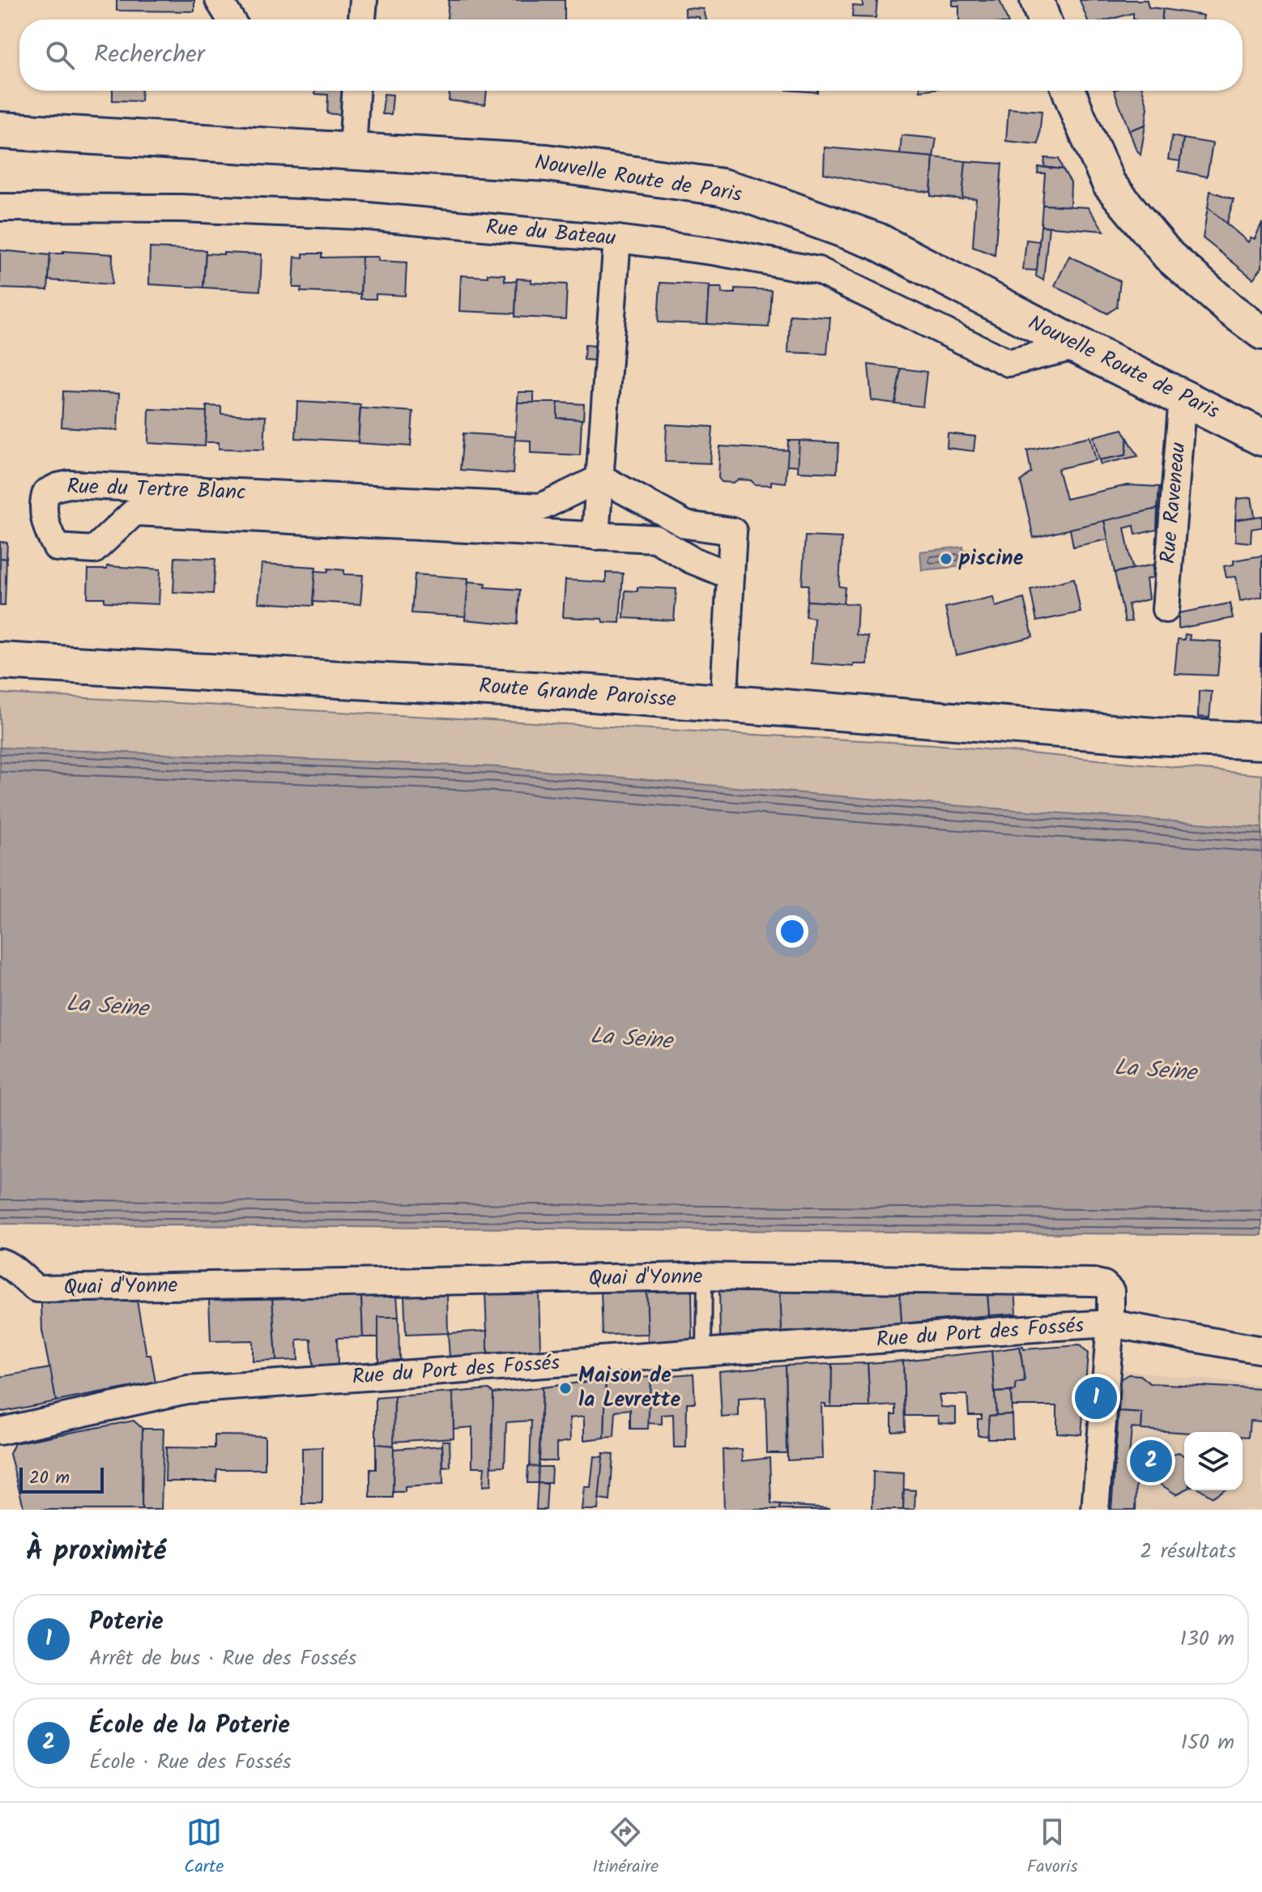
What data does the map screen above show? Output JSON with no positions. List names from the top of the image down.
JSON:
{
  "streets": {
    "main road": ["Nouvelle Route de Paris", "Route Grande Paroisse"],
    "street": [
      "Rue du Bateau",
      "Rue du Tertre Blanc",
      "Rue Raveneau",
      "Quai d'Yonne",
      "Rue du Port des Fossés"
    ]
  },
  "crossings": [
    ["Nouvelle Route de Paris", "Rue du Bateau"],
    ["Nouvelle Route de Paris", "Rue Raveneau"],
    ["Quai d'Yonne", "Rue du Port des Fossés"]
  ],
  "water": ["La Seine"],
  "places": ["piscine", "Maison de la Levrette"],
  "scale_bar": "20 m",
  "page": {
    "search": "Rechercher",
    "pins": ["1", "2"],
    "scale": "20 m",
    "heading": ["À proximité", "2 résultats"],
    "list": [
      {
        "mark": "1",
        "name": "Poterie",
        "note": "Arrêt de bus · Rue des Fossés",
        "value": "130 m"
      },
      {
        "mark": "2",
        "name": "École de la Poterie",
        "note": "École · Rue des Fossés",
        "value": "150 m"
      }
    ],
    "nav": ["Carte", "Itinéraire", "Favoris"]
  }
}
